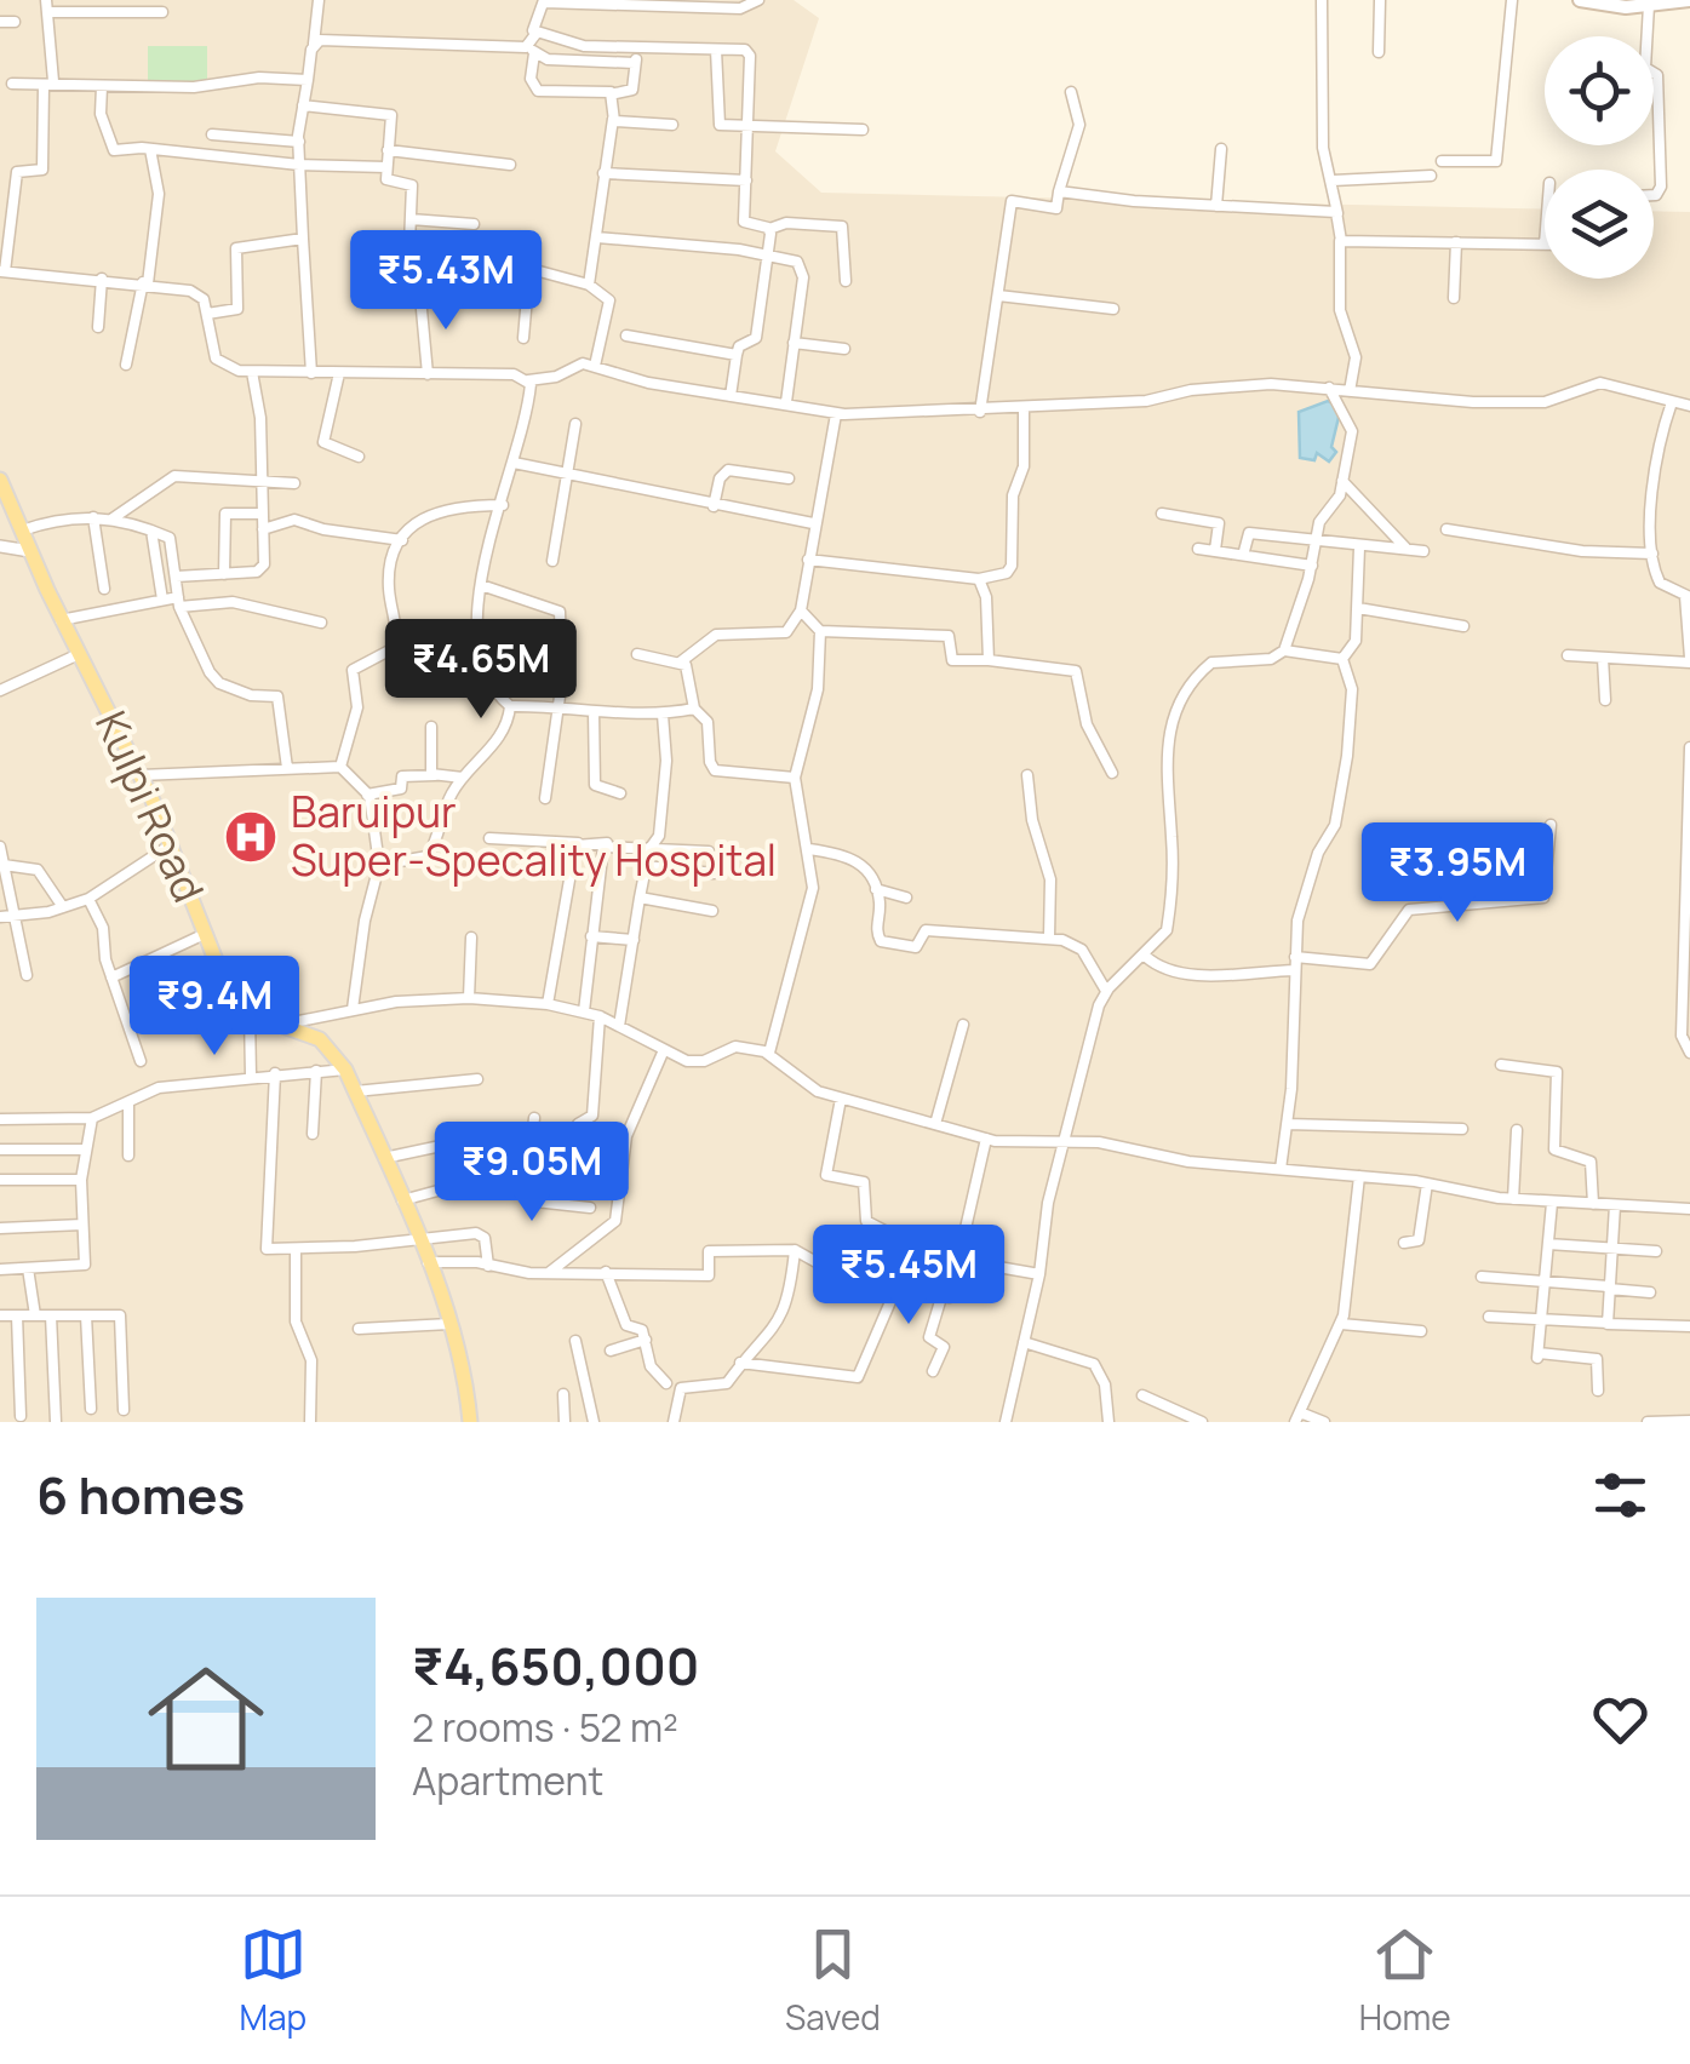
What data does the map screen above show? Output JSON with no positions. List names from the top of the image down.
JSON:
{
  "streets": {
    "main road": ["Kulpi Road"]
  },
  "places": {
    "hospital": ["Baruipur Super-Specality Hospital"]
  },
  "page": {
    "price": [
      "₹5.43M",
      "₹4.65M",
      "₹3.95M",
      "₹9.4M",
      "₹9.05M",
      "₹5.45M"
    ],
    "heading": "6 homes",
    "list": [
      {
        "name": "₹4,650,000",
        "note": "2 rooms · 52 m² · Apartment"
      }
    ],
    "tabs": ["Map", "Saved", "Home"]
  }
}
